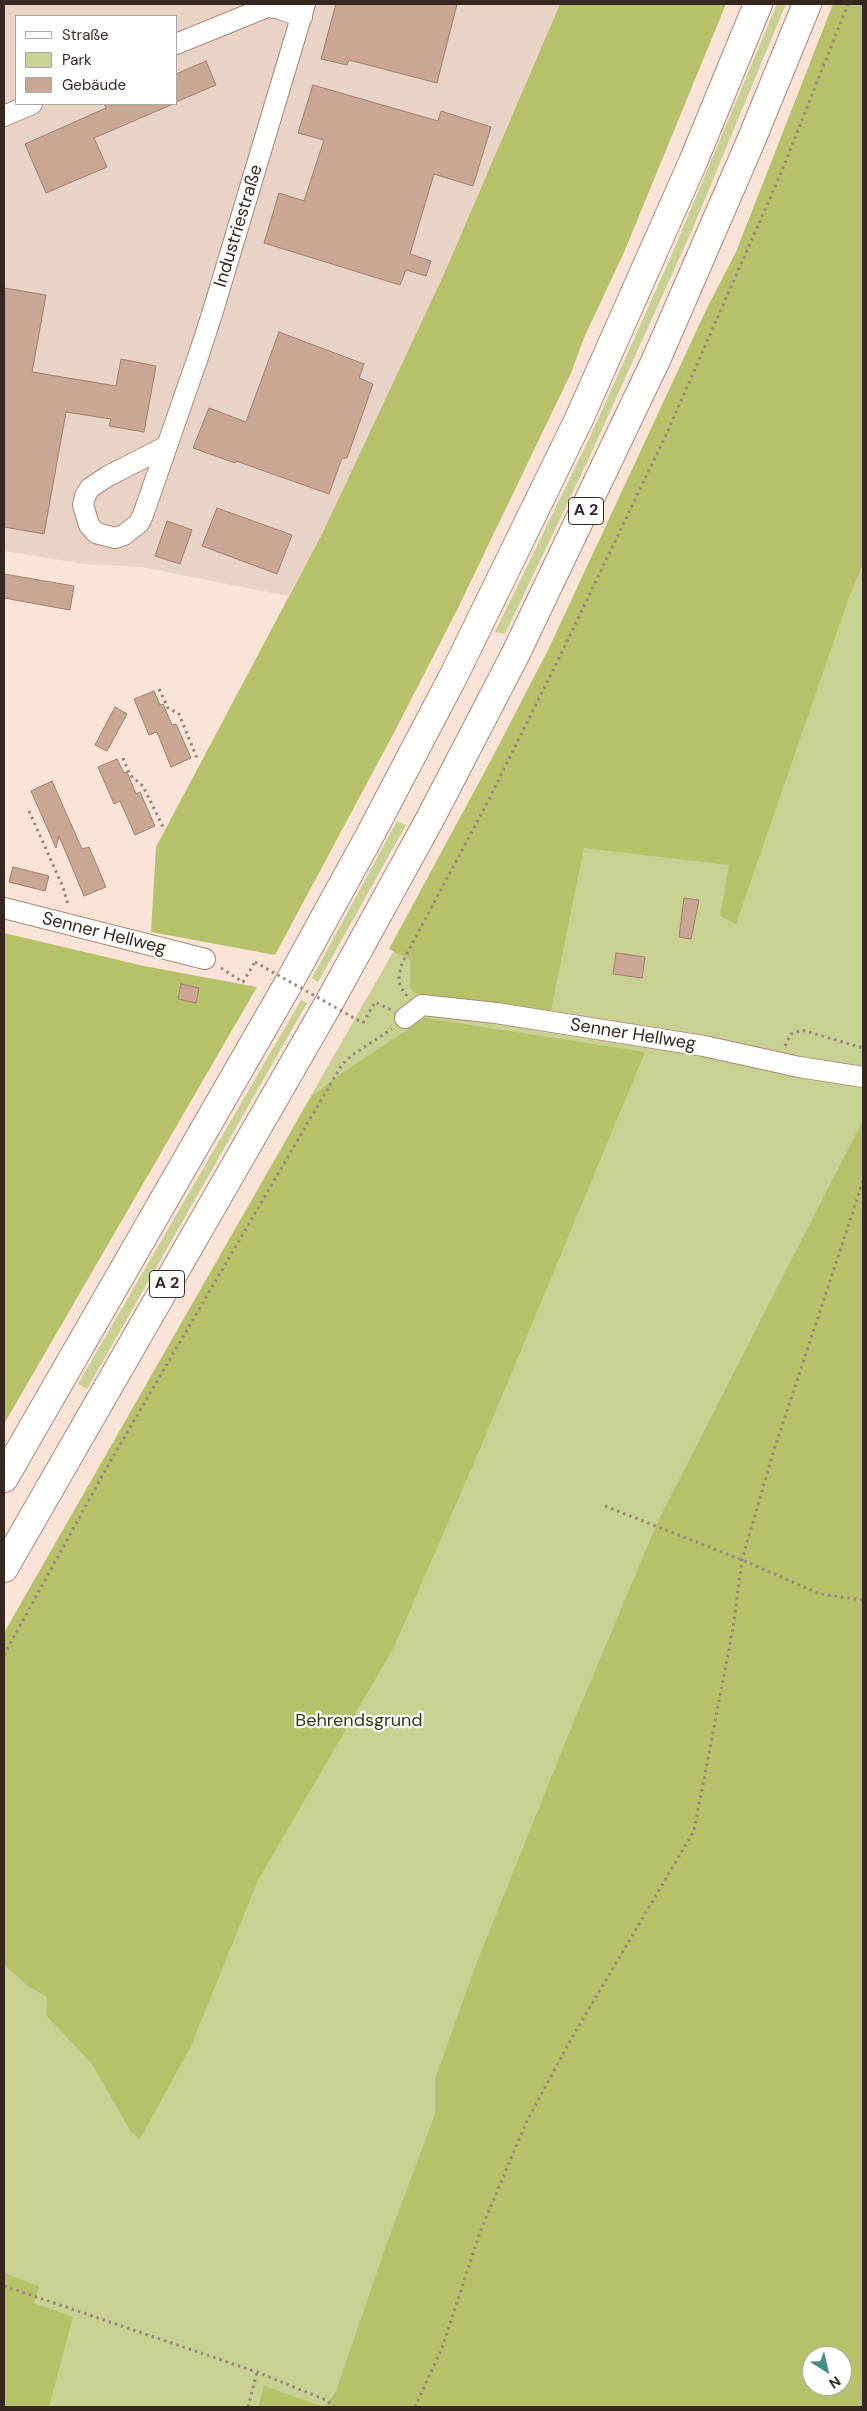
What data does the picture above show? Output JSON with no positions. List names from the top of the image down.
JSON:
{
  "streets": {
    "highway": ["A 2"],
    "street": ["Industriestraße", "Senner Hellweg"]
  },
  "parks": ["Behrendsgrund"],
  "legend": ["Straße", "Park", "Gebäude"],
  "north": "bottom right"
}
